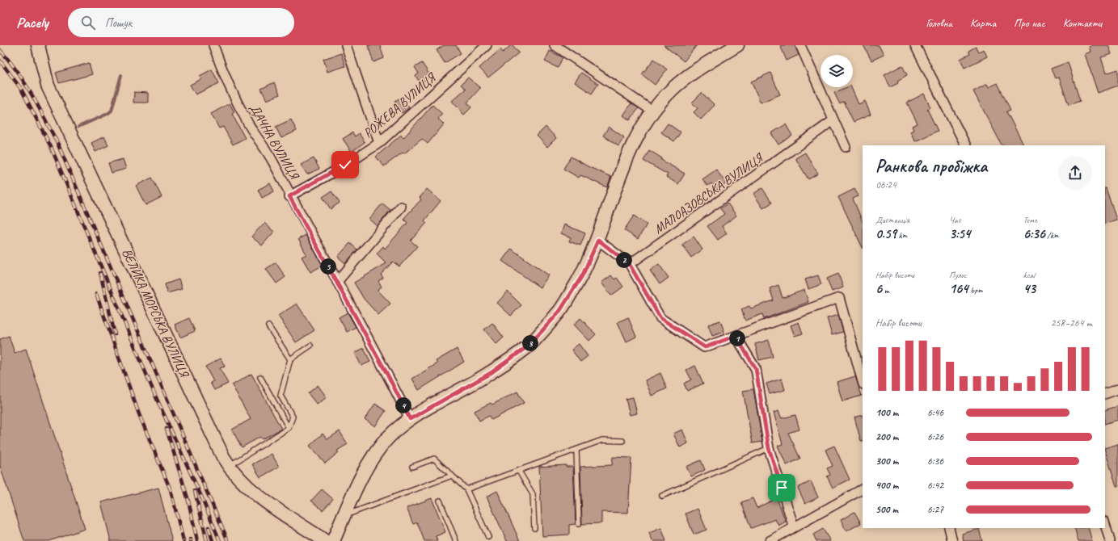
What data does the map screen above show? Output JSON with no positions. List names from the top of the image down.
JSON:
{
  "streets": {
    "street": [
      "РОЖЕВА ВУЛИЦЯ",
      "ДАЧНА ВУЛИЦЯ",
      "МАЛОАЗОВСЬКА ВУЛИЦЯ",
      "ВЕЛИКА МОРСЬКА ВУЛИЦЯ"
    ]
  },
  "crossings": [
    ["РОЖЕВА ВУЛИЦЯ", "ДАЧНА ВУЛИЦЯ"]
  ],
  "page": {
    "header": "Pacely",
    "search": "Пошук",
    "nav": [
      "Головна",
      "Карта",
      "Про нас",
      "Контакти"
    ],
    "heading": ["Ранкова пробіжка", "06:24"],
    "stats": [
      ["Дистанція", "0.59 km"],
      ["Час", "3:54"],
      ["Темп", "6:36 /km"],
      ["Набір висоти", "6 m"],
      ["Пульс", "164 bpm"],
      ["kcal", "43"]
    ],
    "pins": [
      "2",
      "5",
      "1",
      "3",
      "4"
    ],
    "chart": ["Набір висоти", "258–264 m"],
    "list": [
      {
        "name": "100 m",
        "note": "6:46"
      },
      {
        "name": "200 m",
        "note": "6:26"
      },
      {
        "name": "300 m",
        "note": "6:36"
      },
      {
        "name": "400 m",
        "note": "6:42"
      },
      {
        "name": "500 m",
        "note": "6:27"
      }
    ]
  }
}
